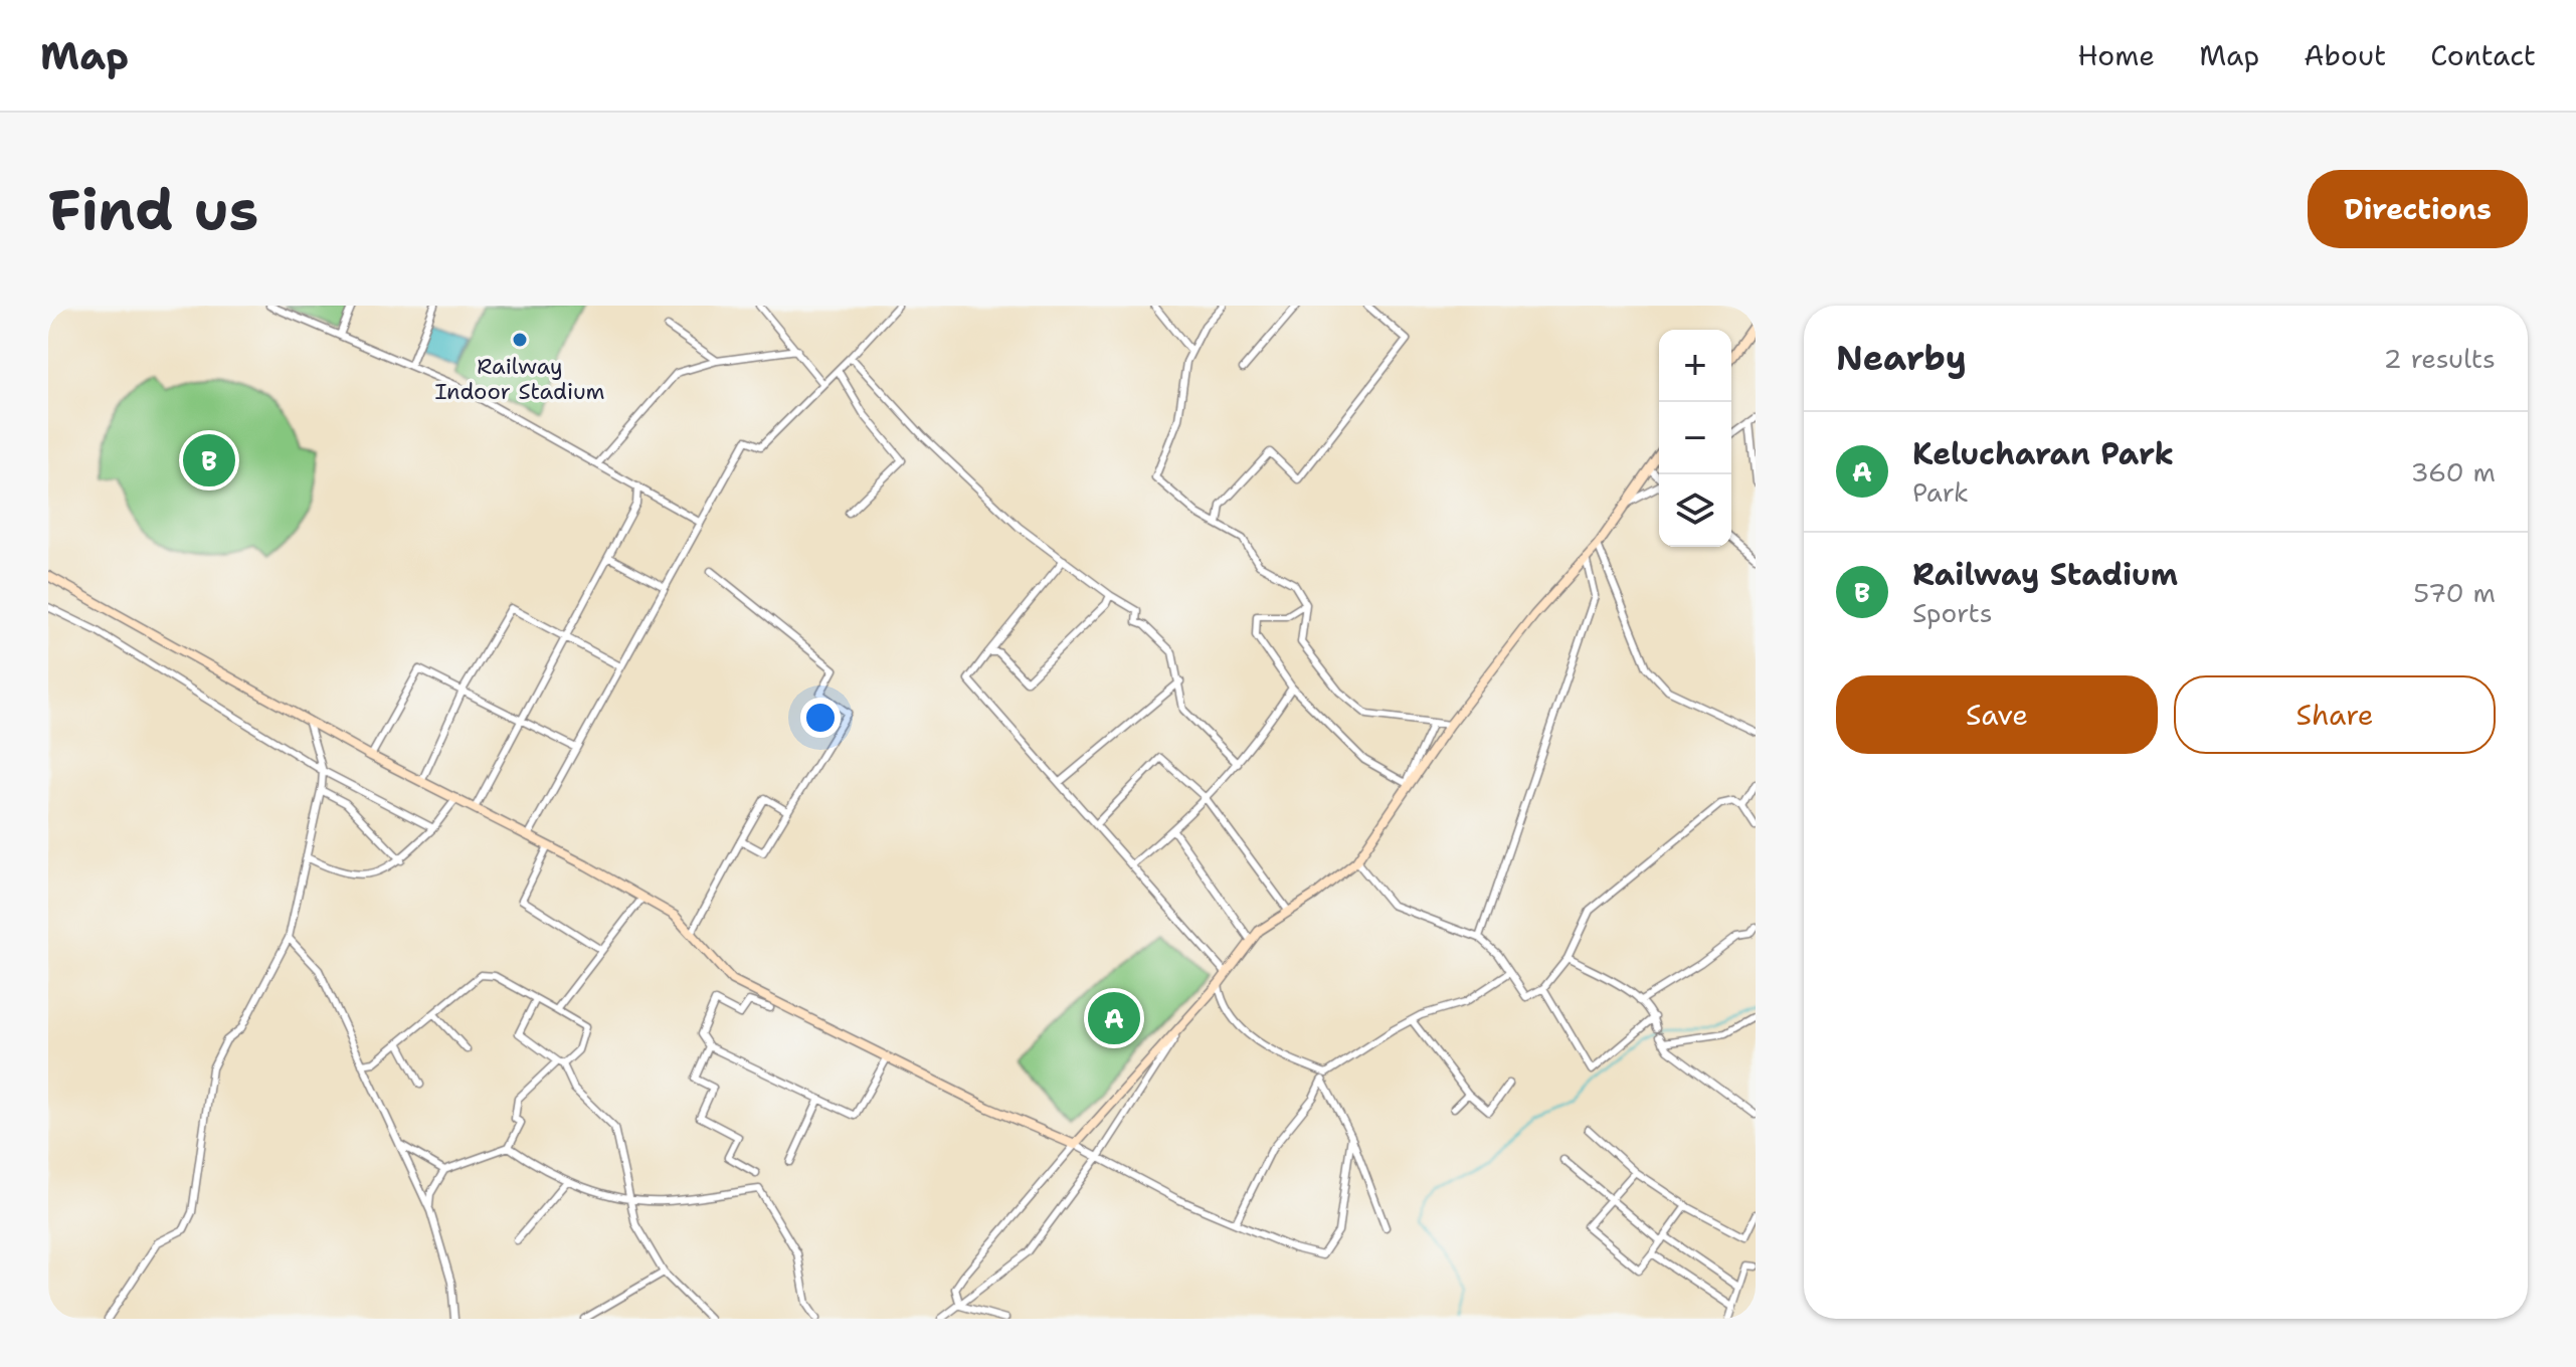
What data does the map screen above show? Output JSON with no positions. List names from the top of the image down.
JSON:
{
  "places": ["Railway Indoor Stadium"],
  "page": {
    "header": "Map",
    "nav": [
      "Home",
      "Map",
      "About",
      "Contact"
    ],
    "buttons": [
      "Directions",
      ["Save", "Share"]
    ],
    "title": "Find us",
    "heading": ["Nearby", "2 results"],
    "map_buttons": ["+", "−"],
    "list": [
      {
        "mark": "A",
        "name": "Kelucharan Park",
        "note": "Park",
        "value": "360 m"
      },
      {
        "mark": "B",
        "name": "Railway Stadium",
        "note": "Sports",
        "value": "570 m"
      }
    ],
    "pins": ["B", "A"]
  }
}
